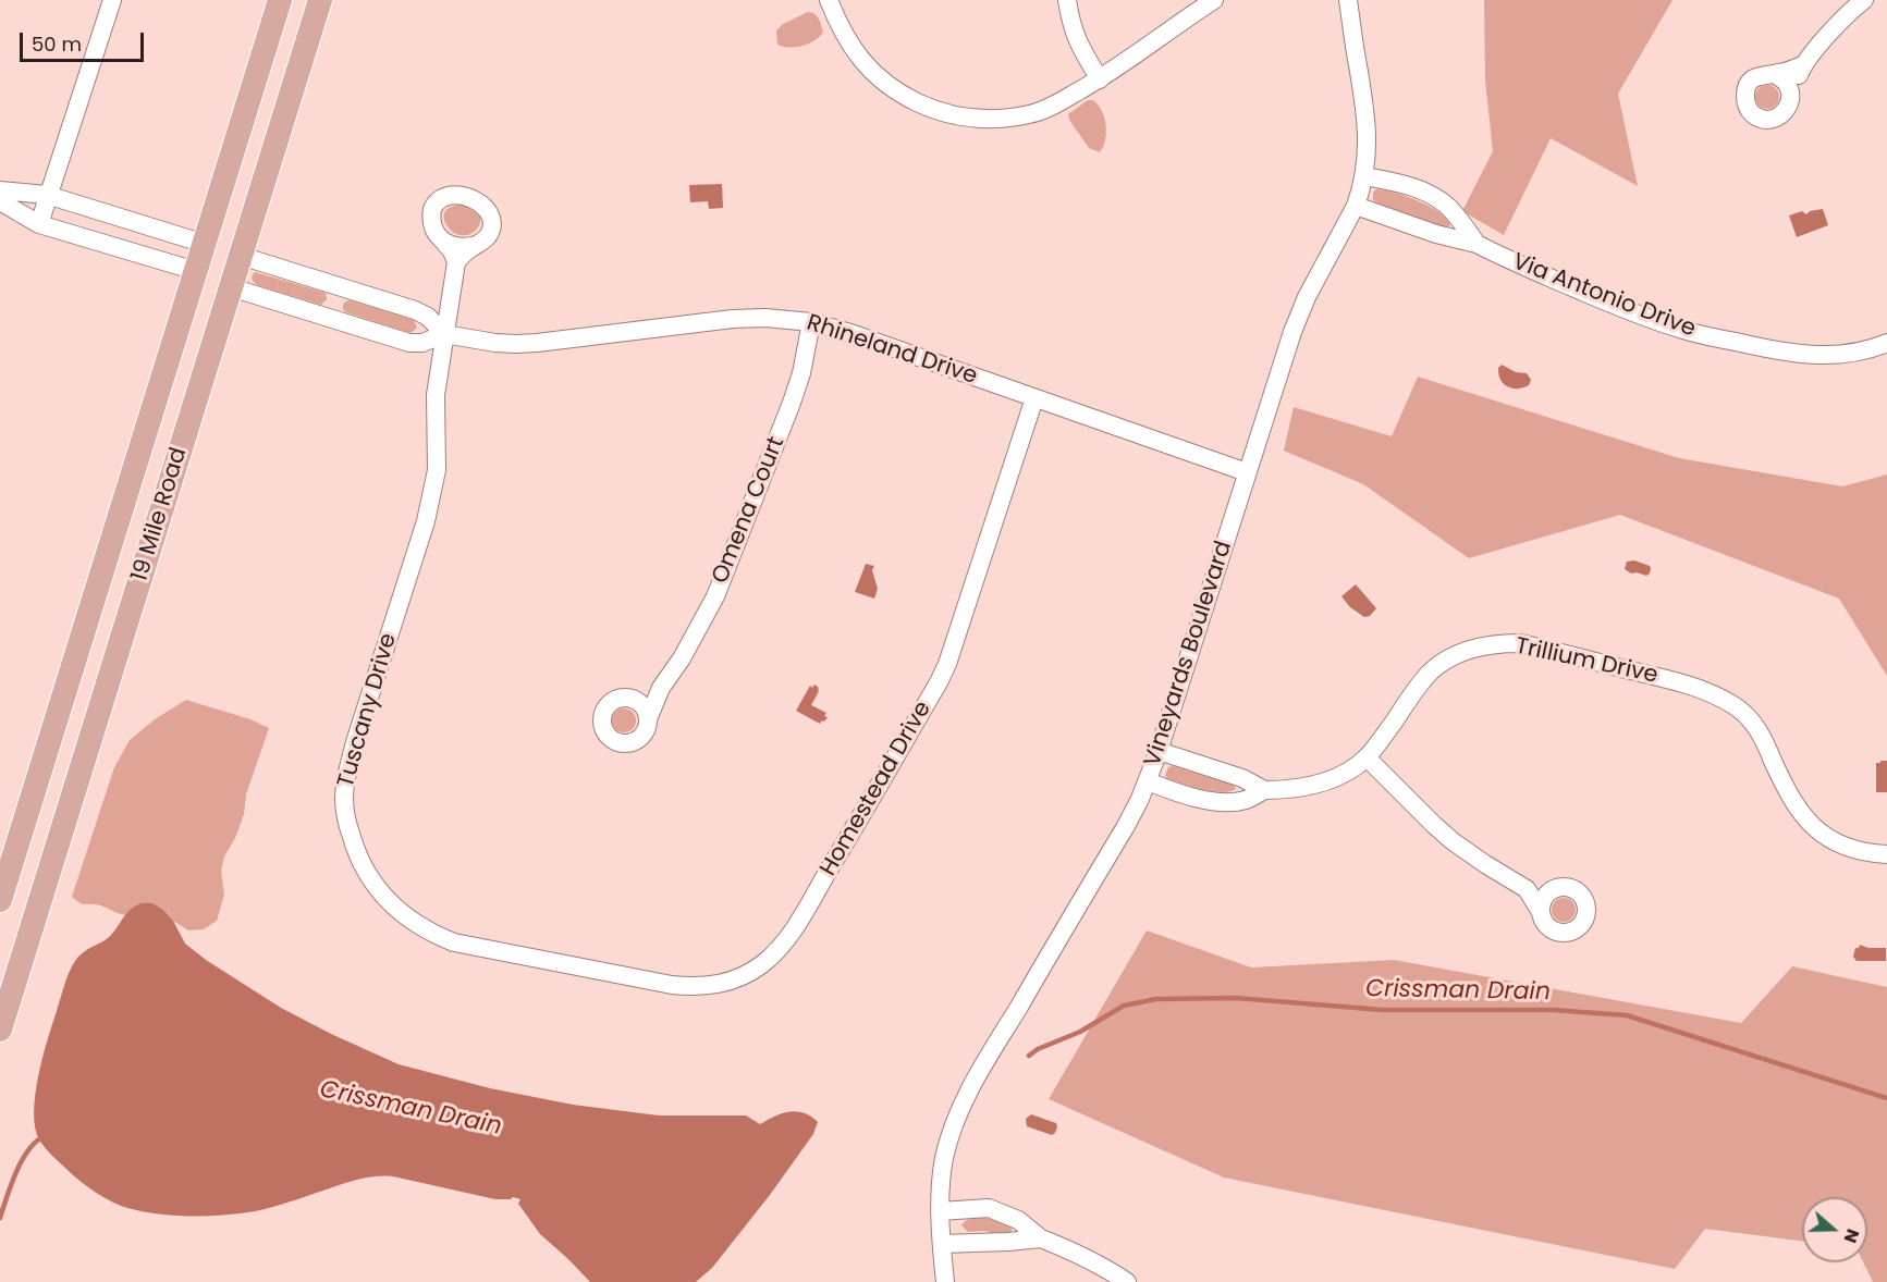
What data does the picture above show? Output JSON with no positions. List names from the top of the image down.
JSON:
{
  "streets": {
    "main road": ["19 Mile Road"],
    "street": [
      "Via Antonio Drive",
      "Rhineland Drive",
      "Omena Court",
      "Vineyards Boulevard",
      "Trillium Drive",
      "Tuscany Drive",
      "Homestead Drive"
    ]
  },
  "crossings": [
    ["Via Antonio Drive", "Vineyards Boulevard"],
    ["Rhineland Drive", "Omena Court"],
    ["Rhineland Drive", "19 Mile Road"],
    ["Rhineland Drive", "Vineyards Boulevard"],
    ["Rhineland Drive", "Tuscany Drive"],
    ["Rhineland Drive", "Homestead Drive"],
    ["Vineyards Boulevard", "Trillium Drive"],
    ["Tuscany Drive", "Homestead Drive"]
  ],
  "water": ["Crissman Drain"],
  "scale_bar": "50 m",
  "north": "right"
}
